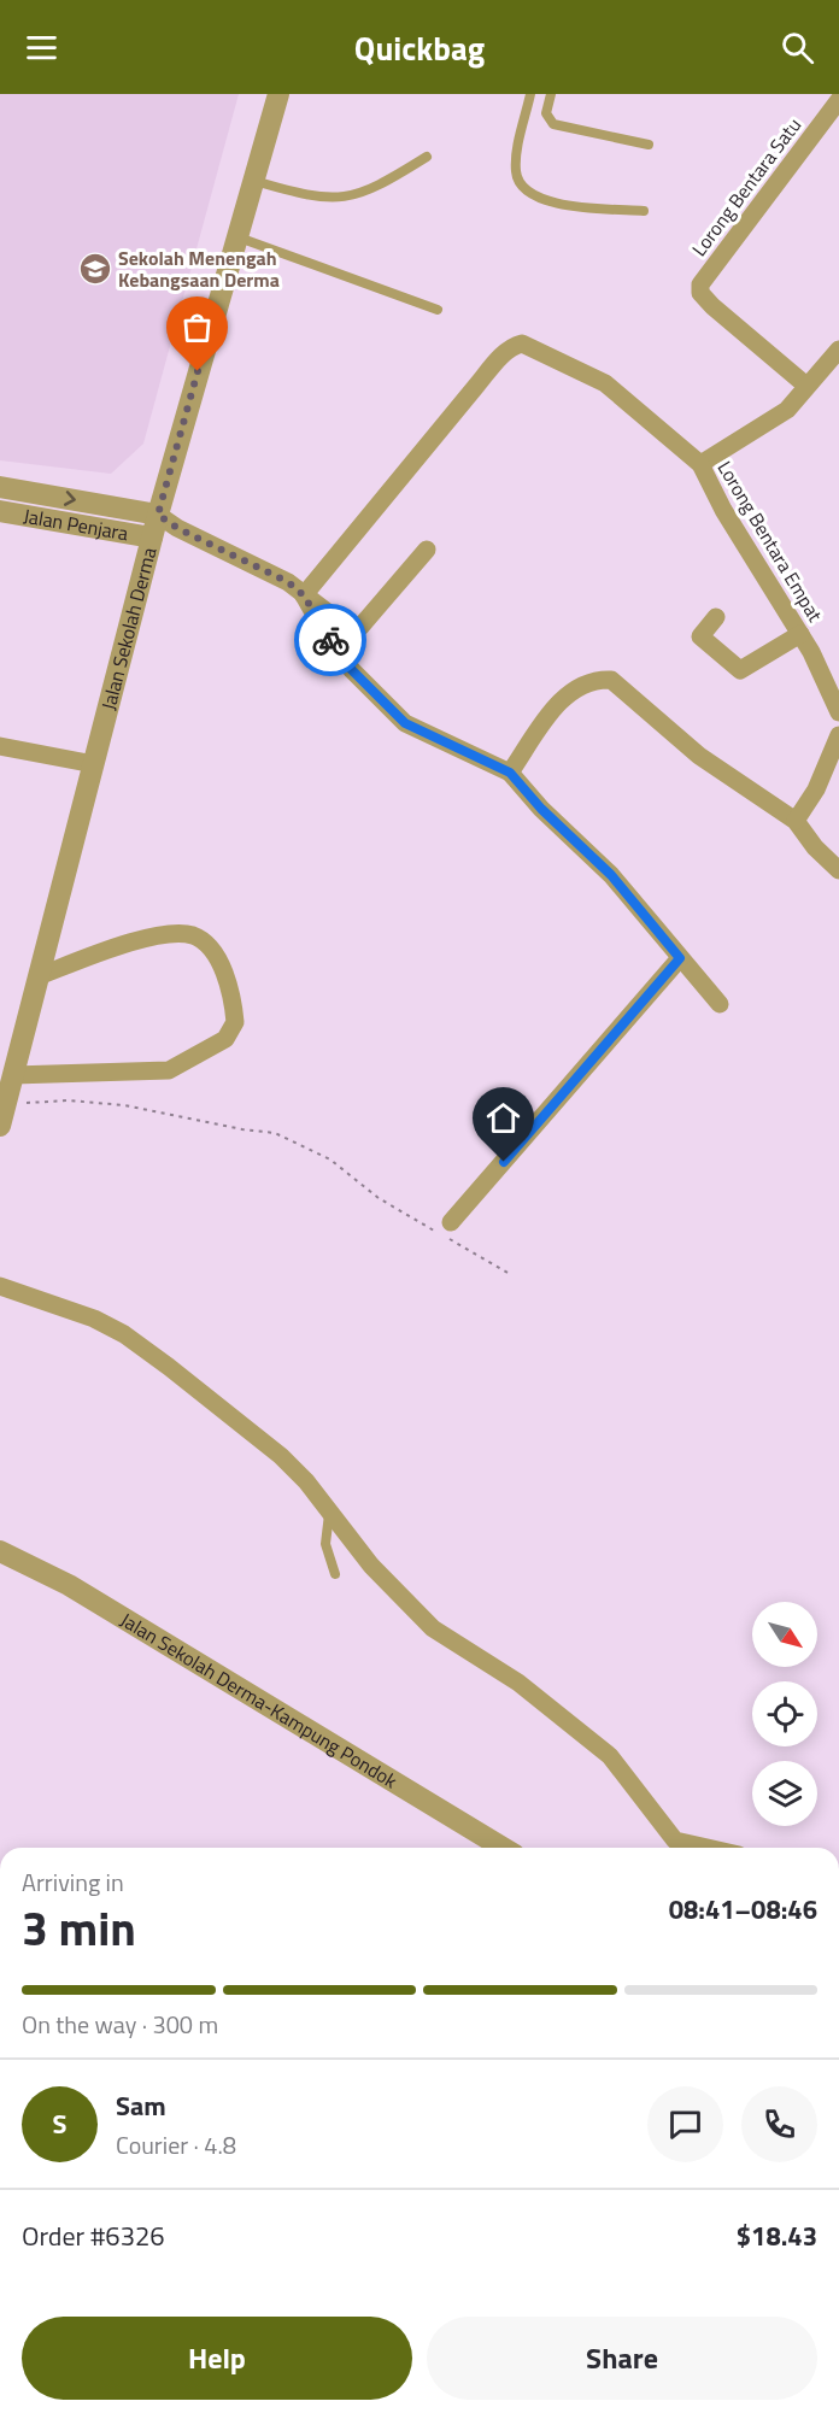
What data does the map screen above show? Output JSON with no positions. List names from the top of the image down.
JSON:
{
  "streets": {
    "street": [
      "Lorong Bentara Satu",
      "Jalan Penjara",
      "Lorong Bentara Empat",
      "Jalan Sekolah Derma",
      "Jalan Sekolah Derma-Kampung Pondok"
    ]
  },
  "crossings": [
    ["Jalan Penjara", "Jalan Sekolah Derma"]
  ],
  "places": {
    "school or university": ["Sekolah Menengah Kebangsaan Derma"]
  },
  "north": "bottom right",
  "page": {
    "header": "Quickbag",
    "heading": ["3 min", "Arriving in", "08:41–08:46"],
    "panel": [
      "Sam",
      "Courier · 4.8",
      "Order #6326",
      "$18.43"
    ],
    "bar": "On the way · 300 m",
    "round": "S",
    "buttons": ["Help", "Share"]
  }
}
